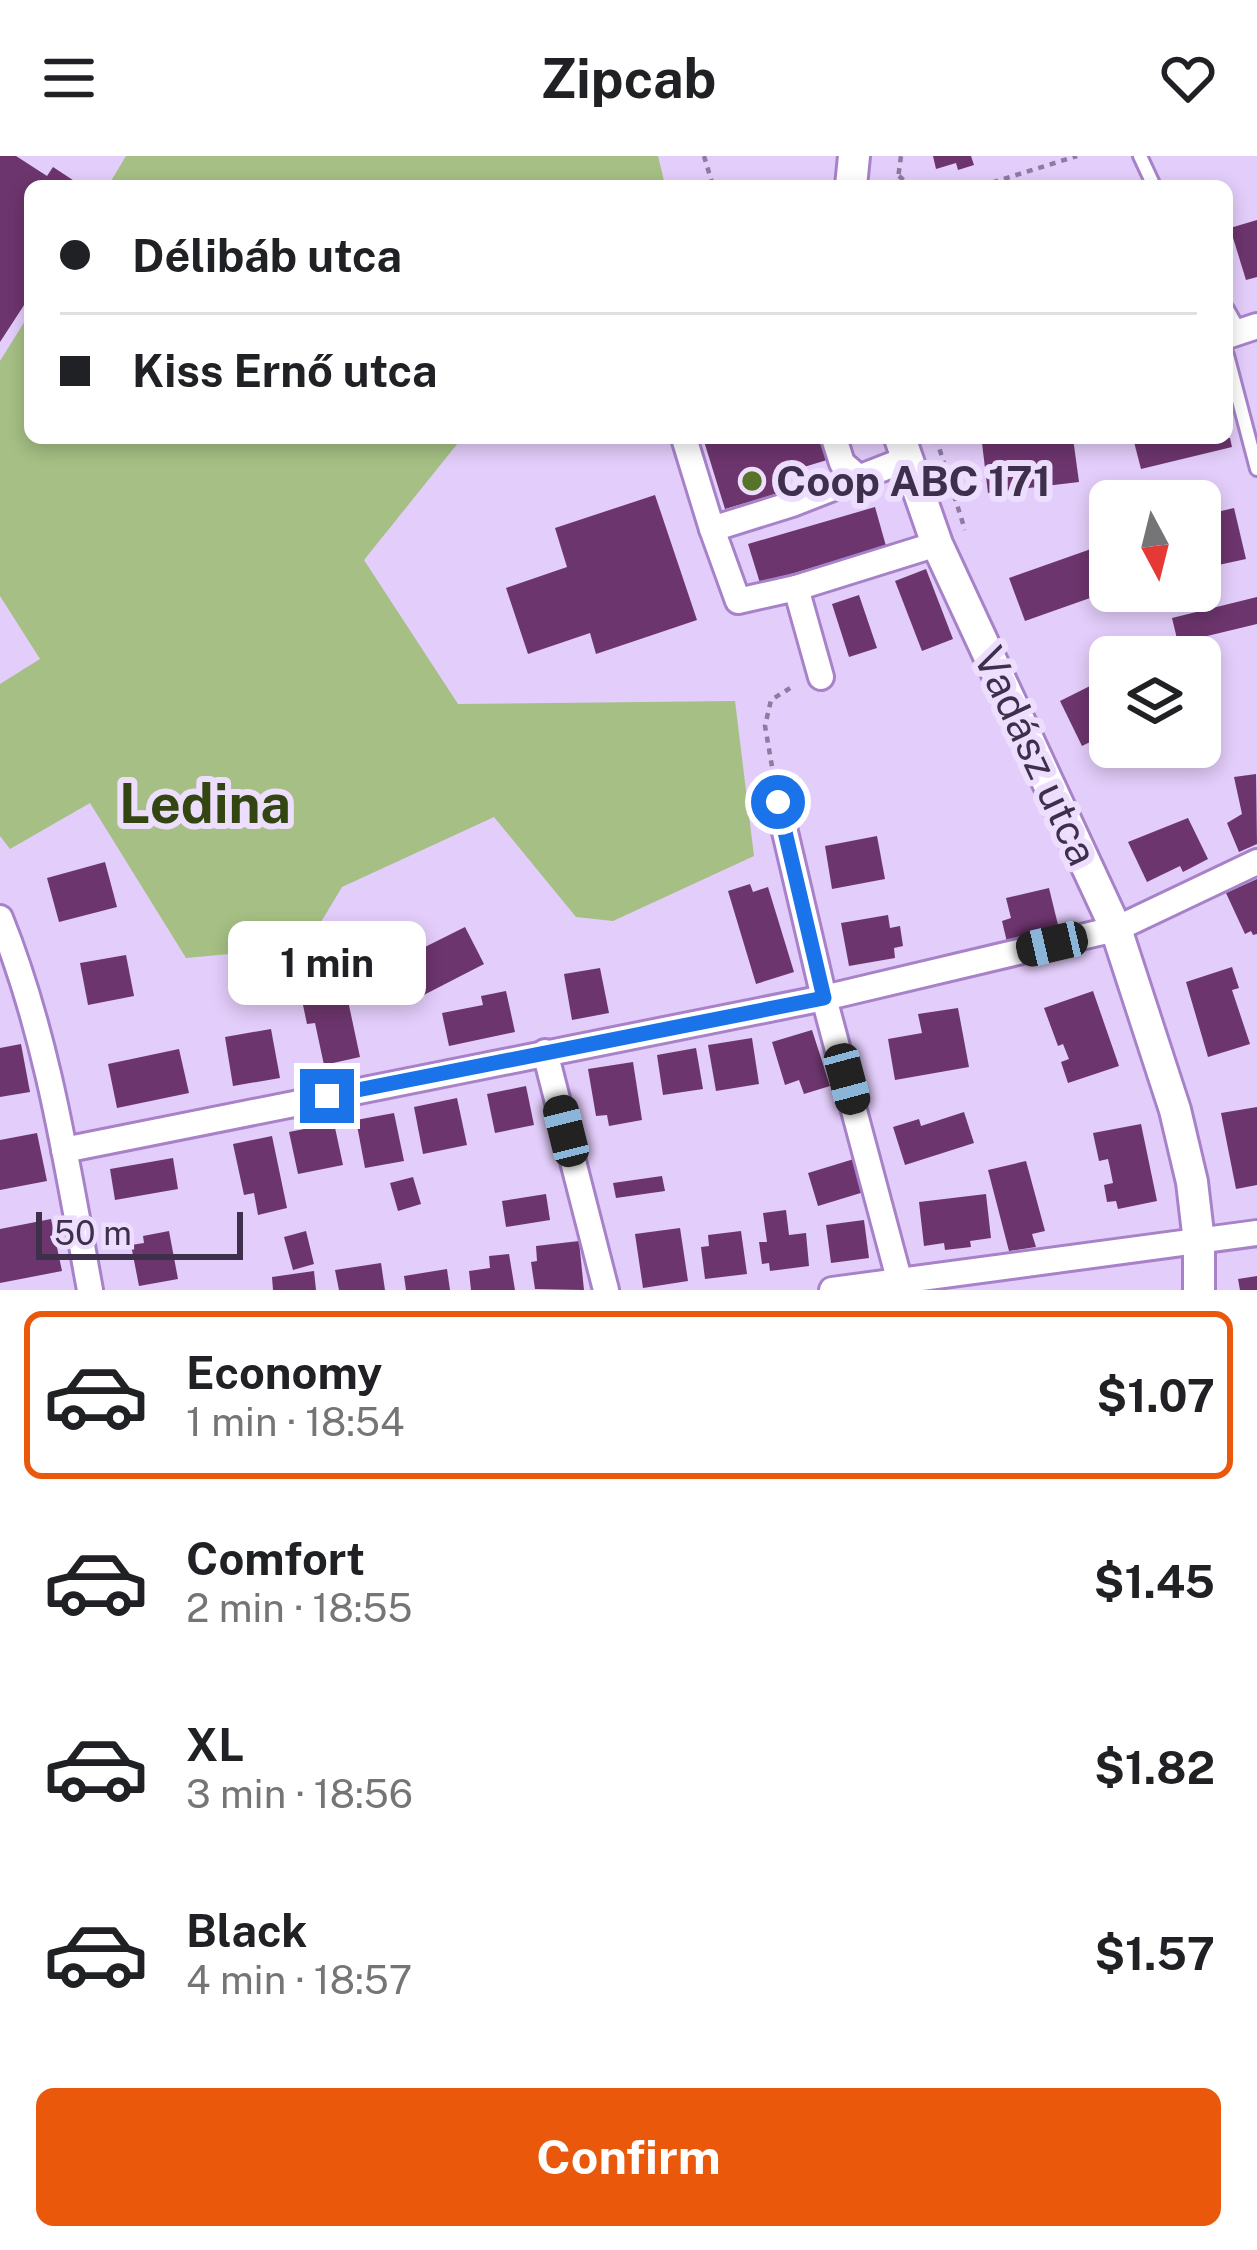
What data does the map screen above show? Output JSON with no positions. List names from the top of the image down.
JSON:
{
  "streets": {
    "street": ["Vadász utca"]
  },
  "districts": ["Ledina"],
  "places": ["Coop ABC 171"],
  "scale_bar": "50 m",
  "north": "bottom",
  "page": {
    "header": "Zipcab",
    "banner": ["Délibáb utca", "Kiss Ernő utca"],
    "bubble": "1 min",
    "scale": "50 m",
    "list": [
      {
        "name": "Economy",
        "note": "1 min · 18:54",
        "value": "$1.07"
      },
      {
        "name": "Comfort",
        "note": "2 min · 18:55",
        "value": "$1.45"
      },
      {
        "name": "XL",
        "note": "3 min · 18:56",
        "value": "$1.82"
      },
      {
        "name": "Black",
        "note": "4 min · 18:57",
        "value": "$1.57"
      }
    ],
    "buttons": "Confirm"
  }
}
